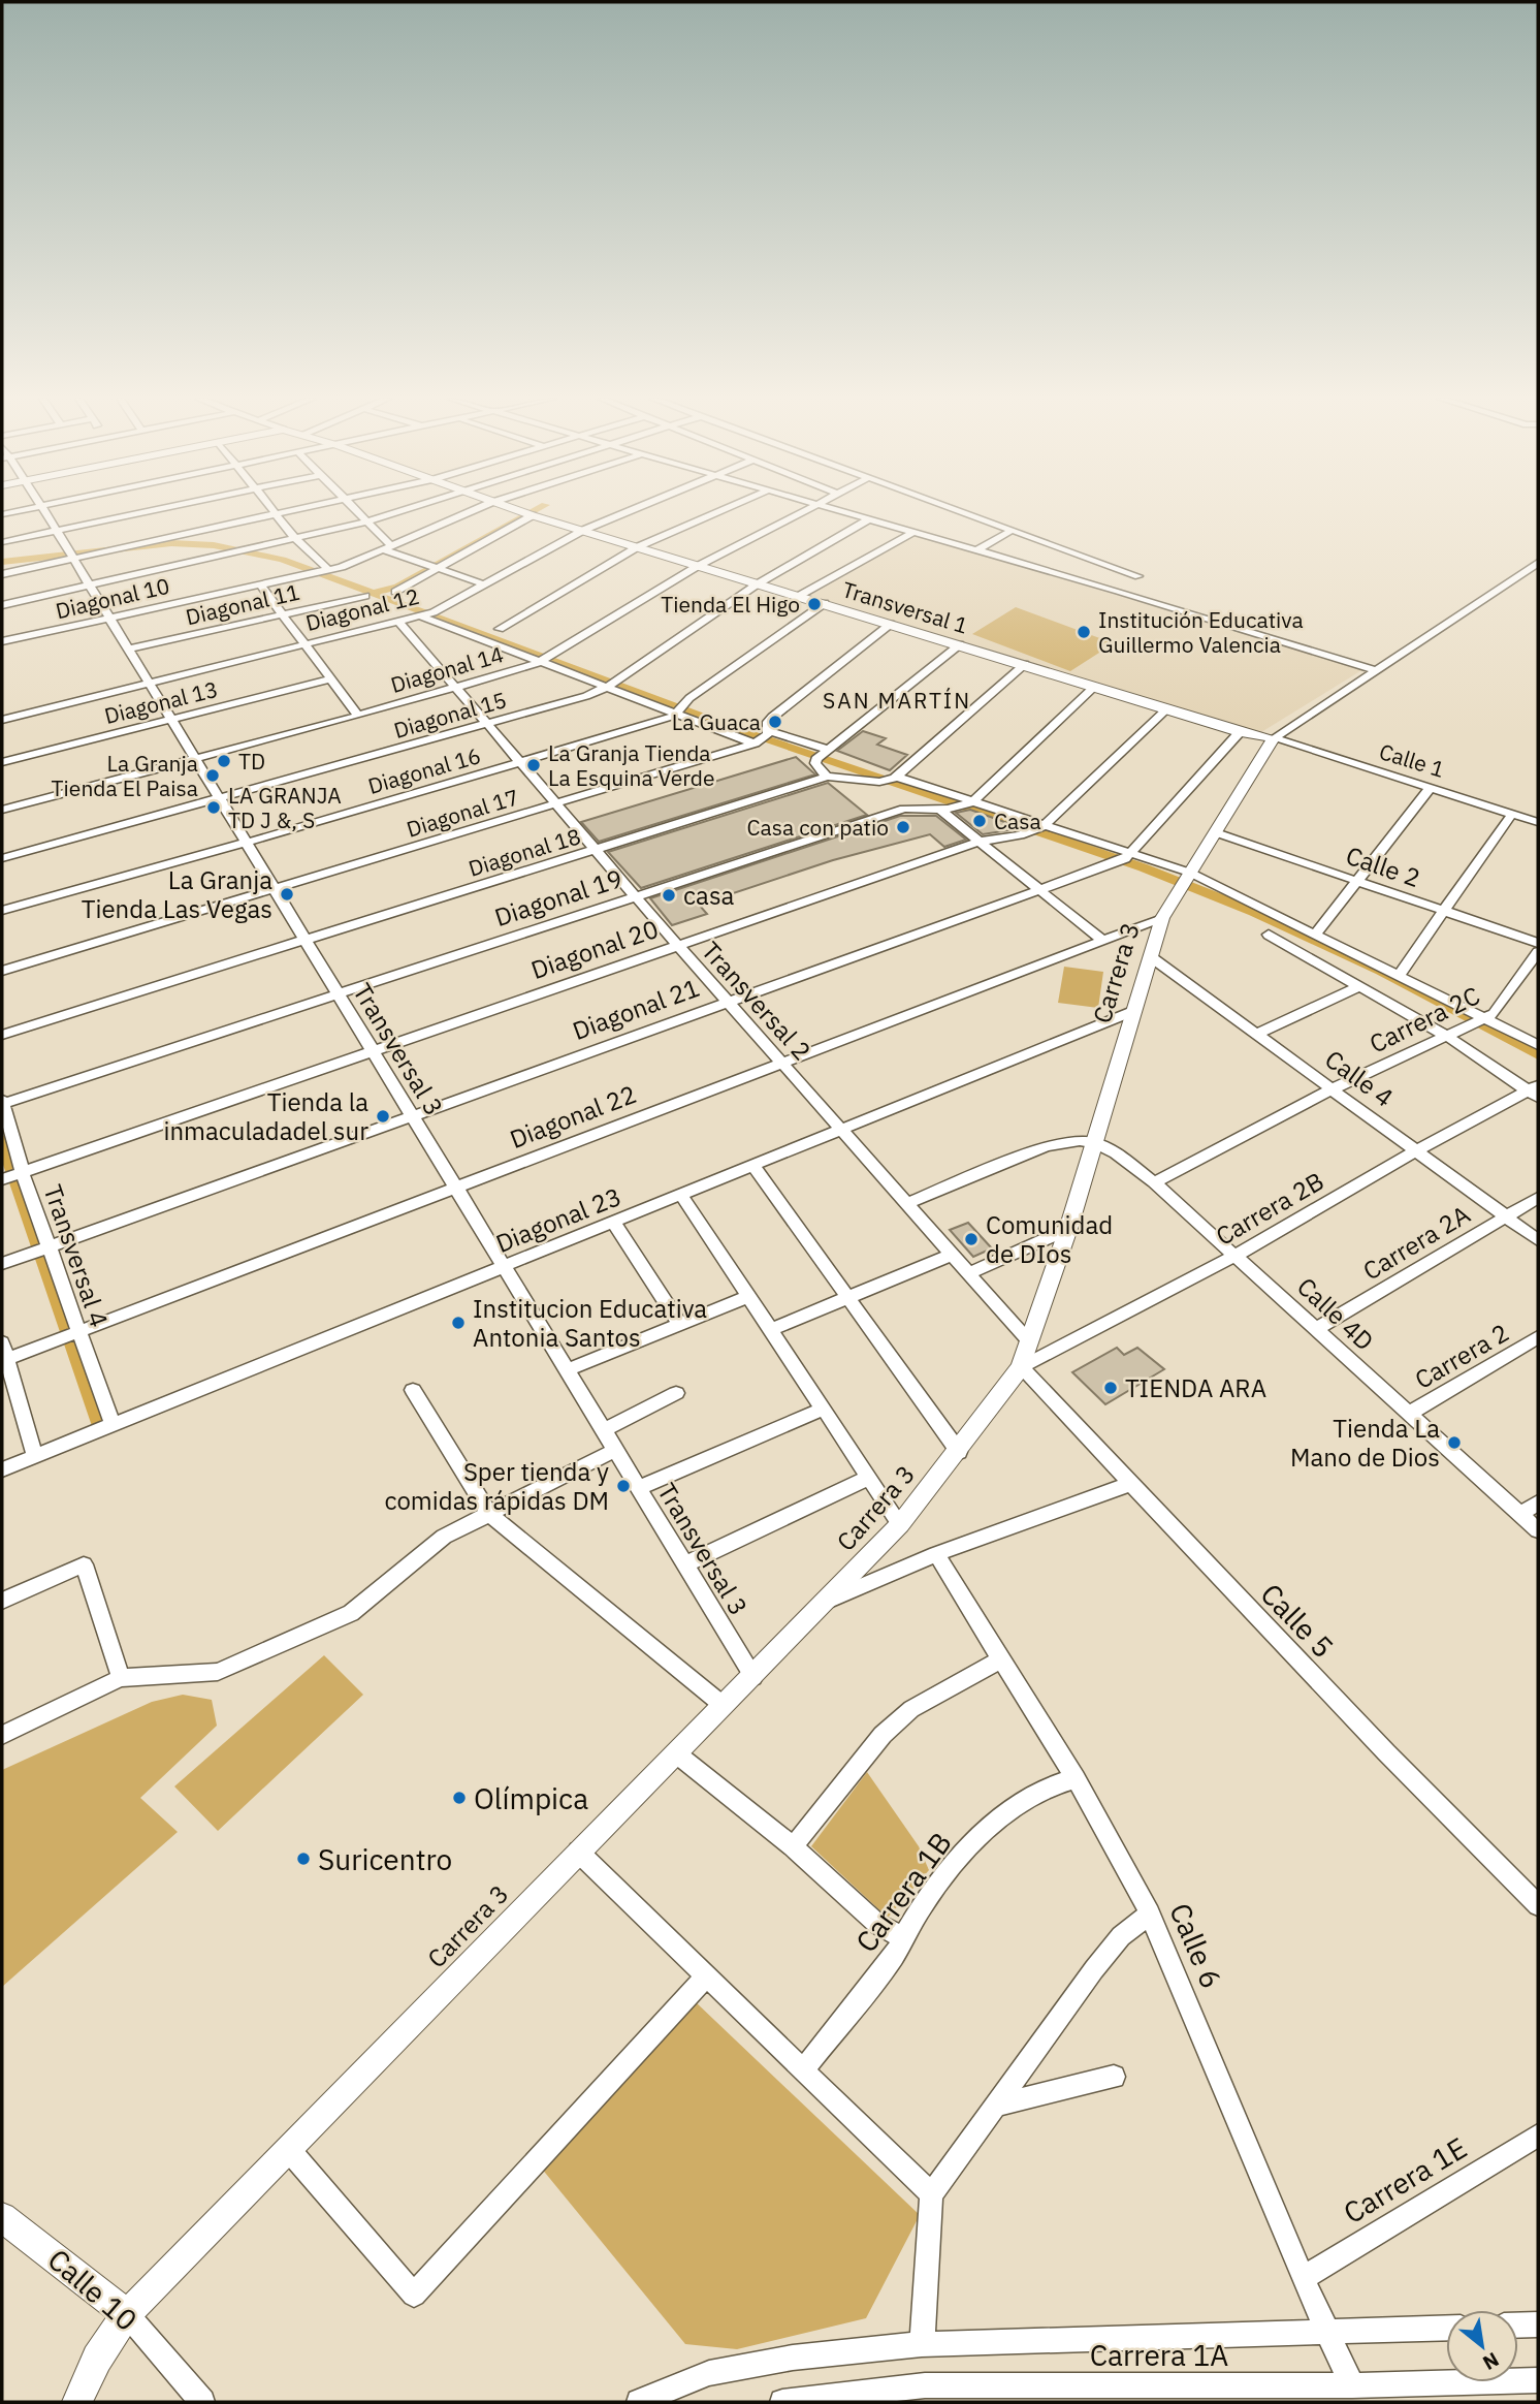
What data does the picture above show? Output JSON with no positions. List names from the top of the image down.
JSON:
{
  "streets": {
    "street": [
      "Diagonal 10",
      "Diagonal 11",
      "Transversal 1",
      "Diagonal 12",
      "Diagonal 14",
      "Diagonal 13",
      "Diagonal 15",
      "Calle 1",
      "Diagonal 16",
      "Diagonal 17",
      "Diagonal 18",
      "Calle 2",
      "Diagonal 19",
      "Diagonal 20",
      "Carrera 3",
      "Transversal 2",
      "Diagonal 21",
      "Carrera 2C",
      "Transversal 3",
      "Calle 4",
      "Diagonal 22",
      "Carrera 2B",
      "Diagonal 23",
      "Carrera 2A",
      "Transversal 4",
      "Calle 4D",
      "Carrera 2",
      "Calle 5",
      "Carrera 1B",
      "Calle 6",
      "Carrera 1E",
      "Calle 10",
      "Carrera 1A"
    ]
  },
  "crossings": [
    ["Diagonal 10", "Transversal 3"],
    ["Diagonal 11", "Transversal 3"],
    ["Transversal 1", "Diagonal 12"],
    ["Transversal 1", "Diagonal 14"],
    ["Transversal 1", "Diagonal 15"],
    ["Transversal 1", "Calle 1"],
    ["Transversal 1", "Diagonal 19"],
    ["Transversal 1", "Diagonal 20"],
    ["Transversal 1", "Carrera 3"],
    ["Diagonal 12", "Transversal 2"],
    ["Diagonal 12", "Transversal 3"],
    ["Diagonal 14", "Transversal 2"],
    ["Diagonal 14", "Transversal 3"],
    ["Diagonal 13", "Transversal 3"],
    ["Diagonal 15", "Transversal 2"],
    ["Diagonal 15", "Transversal 3"],
    ["Calle 1", "Carrera 3"],
    ["Diagonal 16", "Transversal 2"],
    ["Diagonal 16", "Transversal 3"],
    ["Diagonal 17", "Transversal 2"],
    ["Diagonal 17", "Transversal 3"],
    ["Diagonal 18", "Transversal 2"],
    ["Diagonal 18", "Transversal 3"],
    ["Calle 2", "Carrera 3"],
    ["Diagonal 19", "Transversal 2"],
    ["Diagonal 19", "Transversal 3"],
    ["Diagonal 19", "Transversal 4"],
    ["Diagonal 20", "Transversal 2"],
    ["Diagonal 20", "Transversal 3"],
    ["Diagonal 20", "Transversal 4"],
    ["Carrera 3", "Transversal 2"],
    ["Carrera 3", "Transversal 3"],
    ["Carrera 3", "Calle 4"],
    ["Carrera 3", "Diagonal 22"],
    ["Carrera 3", "Carrera 2B"],
    ["Carrera 3", "Diagonal 23"],
    ["Carrera 3", "Calle 4D"],
    ["Carrera 3", "Calle 5"],
    ["Carrera 3", "Calle 10"],
    ["Transversal 2", "Diagonal 21"],
    ["Transversal 2", "Diagonal 22"],
    ["Transversal 2", "Diagonal 23"],
    ["Diagonal 21", "Transversal 3"],
    ["Diagonal 21", "Transversal 4"],
    ["Carrera 2C", "Calle 4"],
    ["Carrera 2C", "Calle 4D"],
    ["Transversal 3", "Diagonal 22"],
    ["Transversal 3", "Diagonal 23"],
    ["Calle 4", "Carrera 2B"],
    ["Calle 4", "Carrera 2A"],
    ["Diagonal 22", "Transversal 4"],
    ["Carrera 2B", "Calle 4D"],
    ["Carrera 2B", "Calle 5"],
    ["Diagonal 23", "Transversal 4"],
    ["Carrera 2A", "Calle 4D"],
    ["Calle 4D", "Carrera 2"],
    ["Carrera 1B", "Calle 6"],
    ["Calle 6", "Carrera 1E"],
    ["Calle 6", "Carrera 1A"]
  ],
  "districts": ["SAN MARTÍN"],
  "places": [
    "Tienda El Higo",
    "Institución Educativa Guillermo Valencia",
    "La Guaca",
    "TD",
    "La Granja Tienda La Esquina Verde",
    "La Granja Tienda El Paisa",
    "LA GRANJA TD J &, S",
    "Casa",
    "Casa con patio",
    "La Granja Tienda Las Vegas",
    "casa",
    "Tienda la inmaculadadel sur",
    "Comunidad de DIos",
    "Institucion Educativa Antonia Santos",
    "TIENDA ARA",
    "Tienda La Mano de Dios",
    "Sper tienda y comidas rápidas DM",
    "Olímpica",
    "Suricentro"
  ],
  "north": "bottom right"
}
